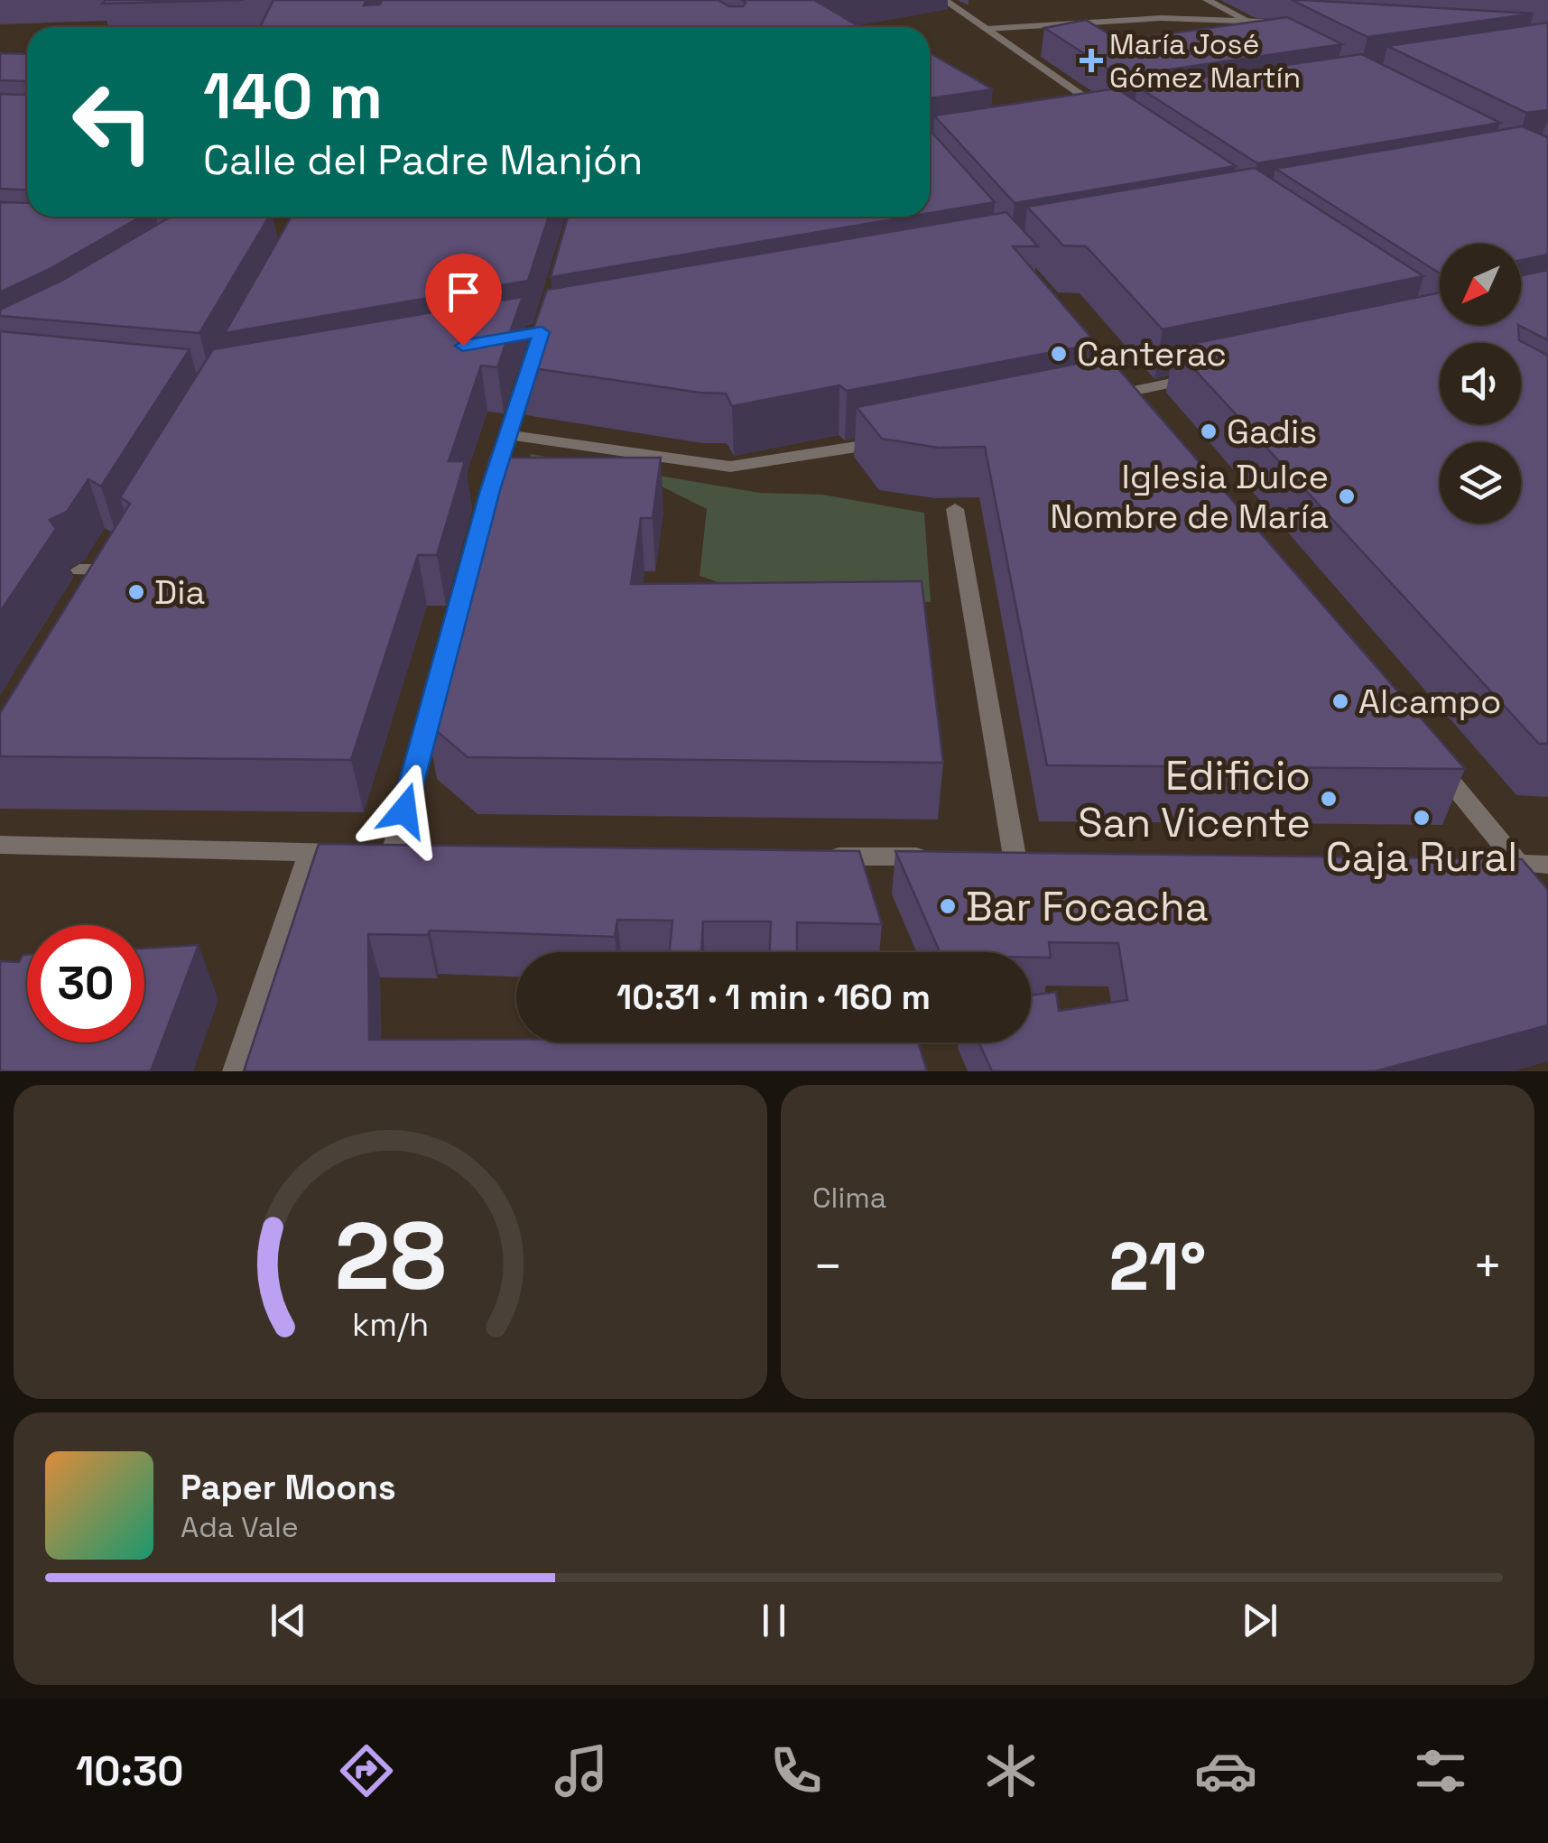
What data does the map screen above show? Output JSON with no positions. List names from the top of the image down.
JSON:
{
  "places": {
    "health": ["María José Gómez Martín"],
    "other": [
      "Canterac",
      "Gadis",
      "Iglesia Dulce Nombre de María",
      "Dia",
      "Alcampo",
      "Edificio San Vicente",
      "Caja Rural",
      "Bar Focacha"
    ]
  },
  "north": "bottom left",
  "page": {
    "turn": ["140 m", "Calle del Padre Manjón"],
    "limit": "30",
    "trip": "10:31 · 1 min · 160 m",
    "tile": "Clima",
    "heat": ["−", "21°", "+"],
    "song": ["Paper Moons", "Ada Vale"],
    "tabs": "10:30",
    "gauge": ["28", "km/h"]
  }
}
